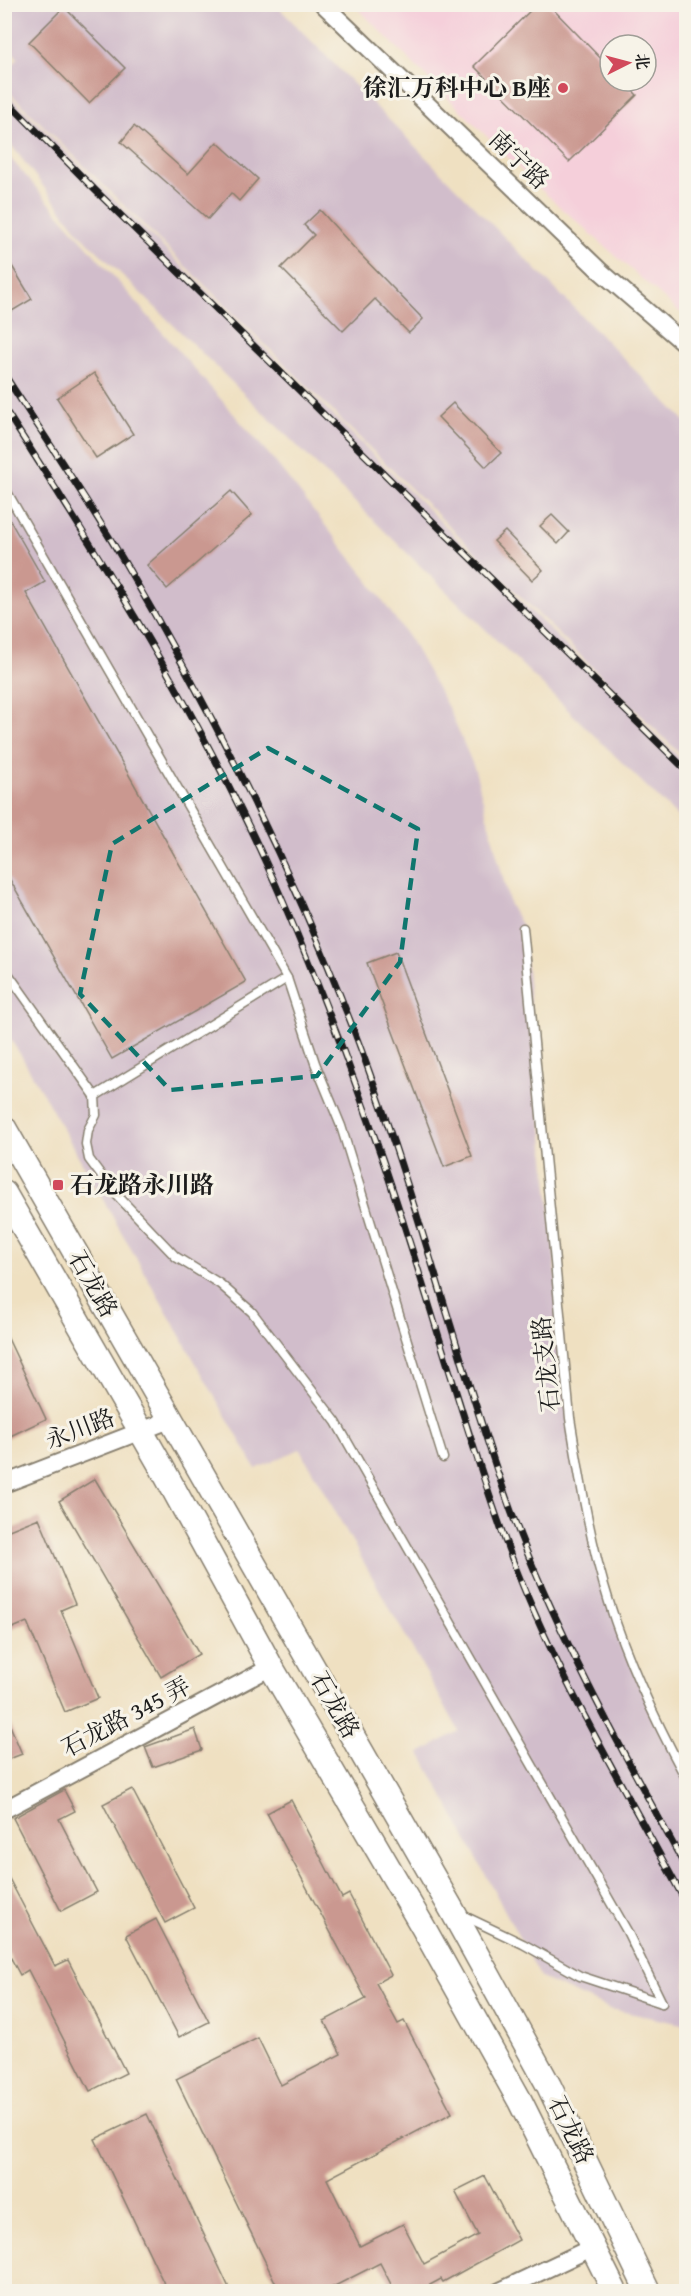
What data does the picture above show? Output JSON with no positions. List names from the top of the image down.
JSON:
{
  "streets": {
    "main road": ["石龙路"],
    "street": ["南宁路", "永川路", "石龙路 345 弄"],
    "lane": ["石龙支路"]
  },
  "crossings": [
    ["石龙路", "永川路"],
    ["石龙路", "石龙路 345 弄"]
  ],
  "places": {
    "other": ["徐汇万科中心 B座"],
    "transit": ["石龙路永川路"]
  },
  "north": "right"
}
